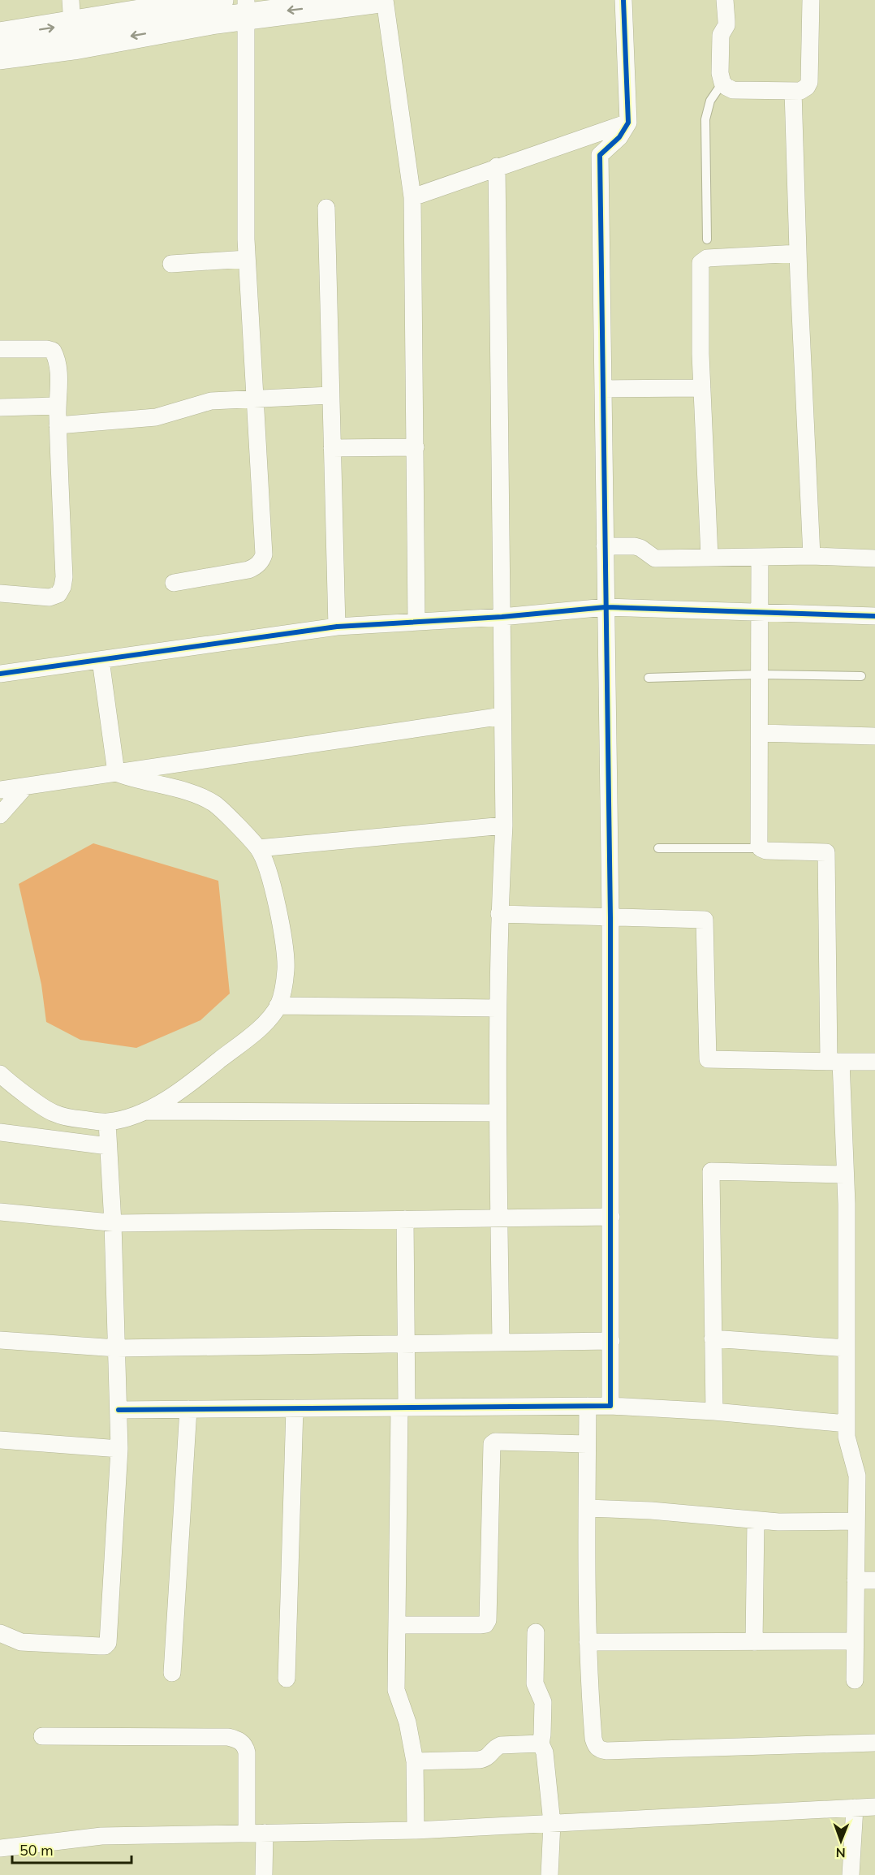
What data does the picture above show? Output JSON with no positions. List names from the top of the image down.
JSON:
{
  "scale_bar": "50 m",
  "north": "bottom"
}
